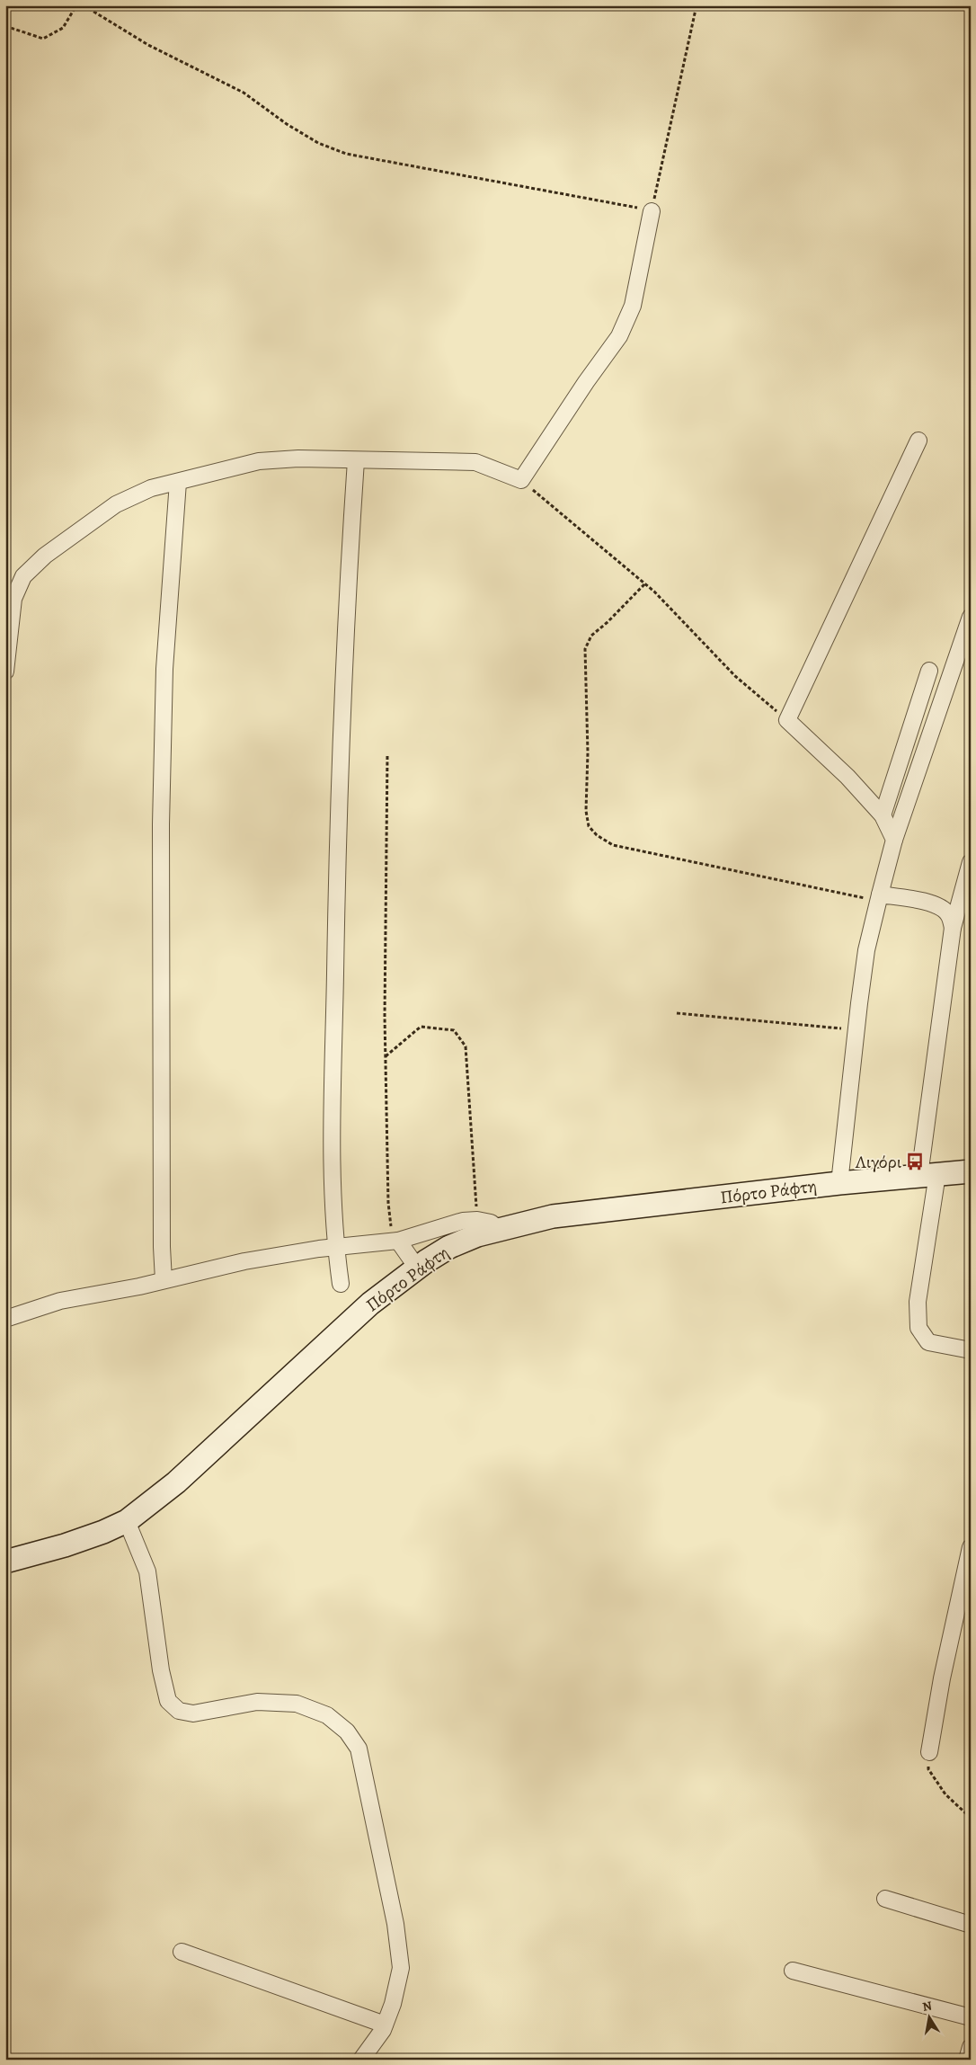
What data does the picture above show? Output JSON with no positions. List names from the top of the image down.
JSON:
{
  "streets": {
    "main road": ["Πόρτο Ράφτη"]
  },
  "places": {
    "bus stop": ["Λιγόρι"]
  },
  "north": "top"
}
